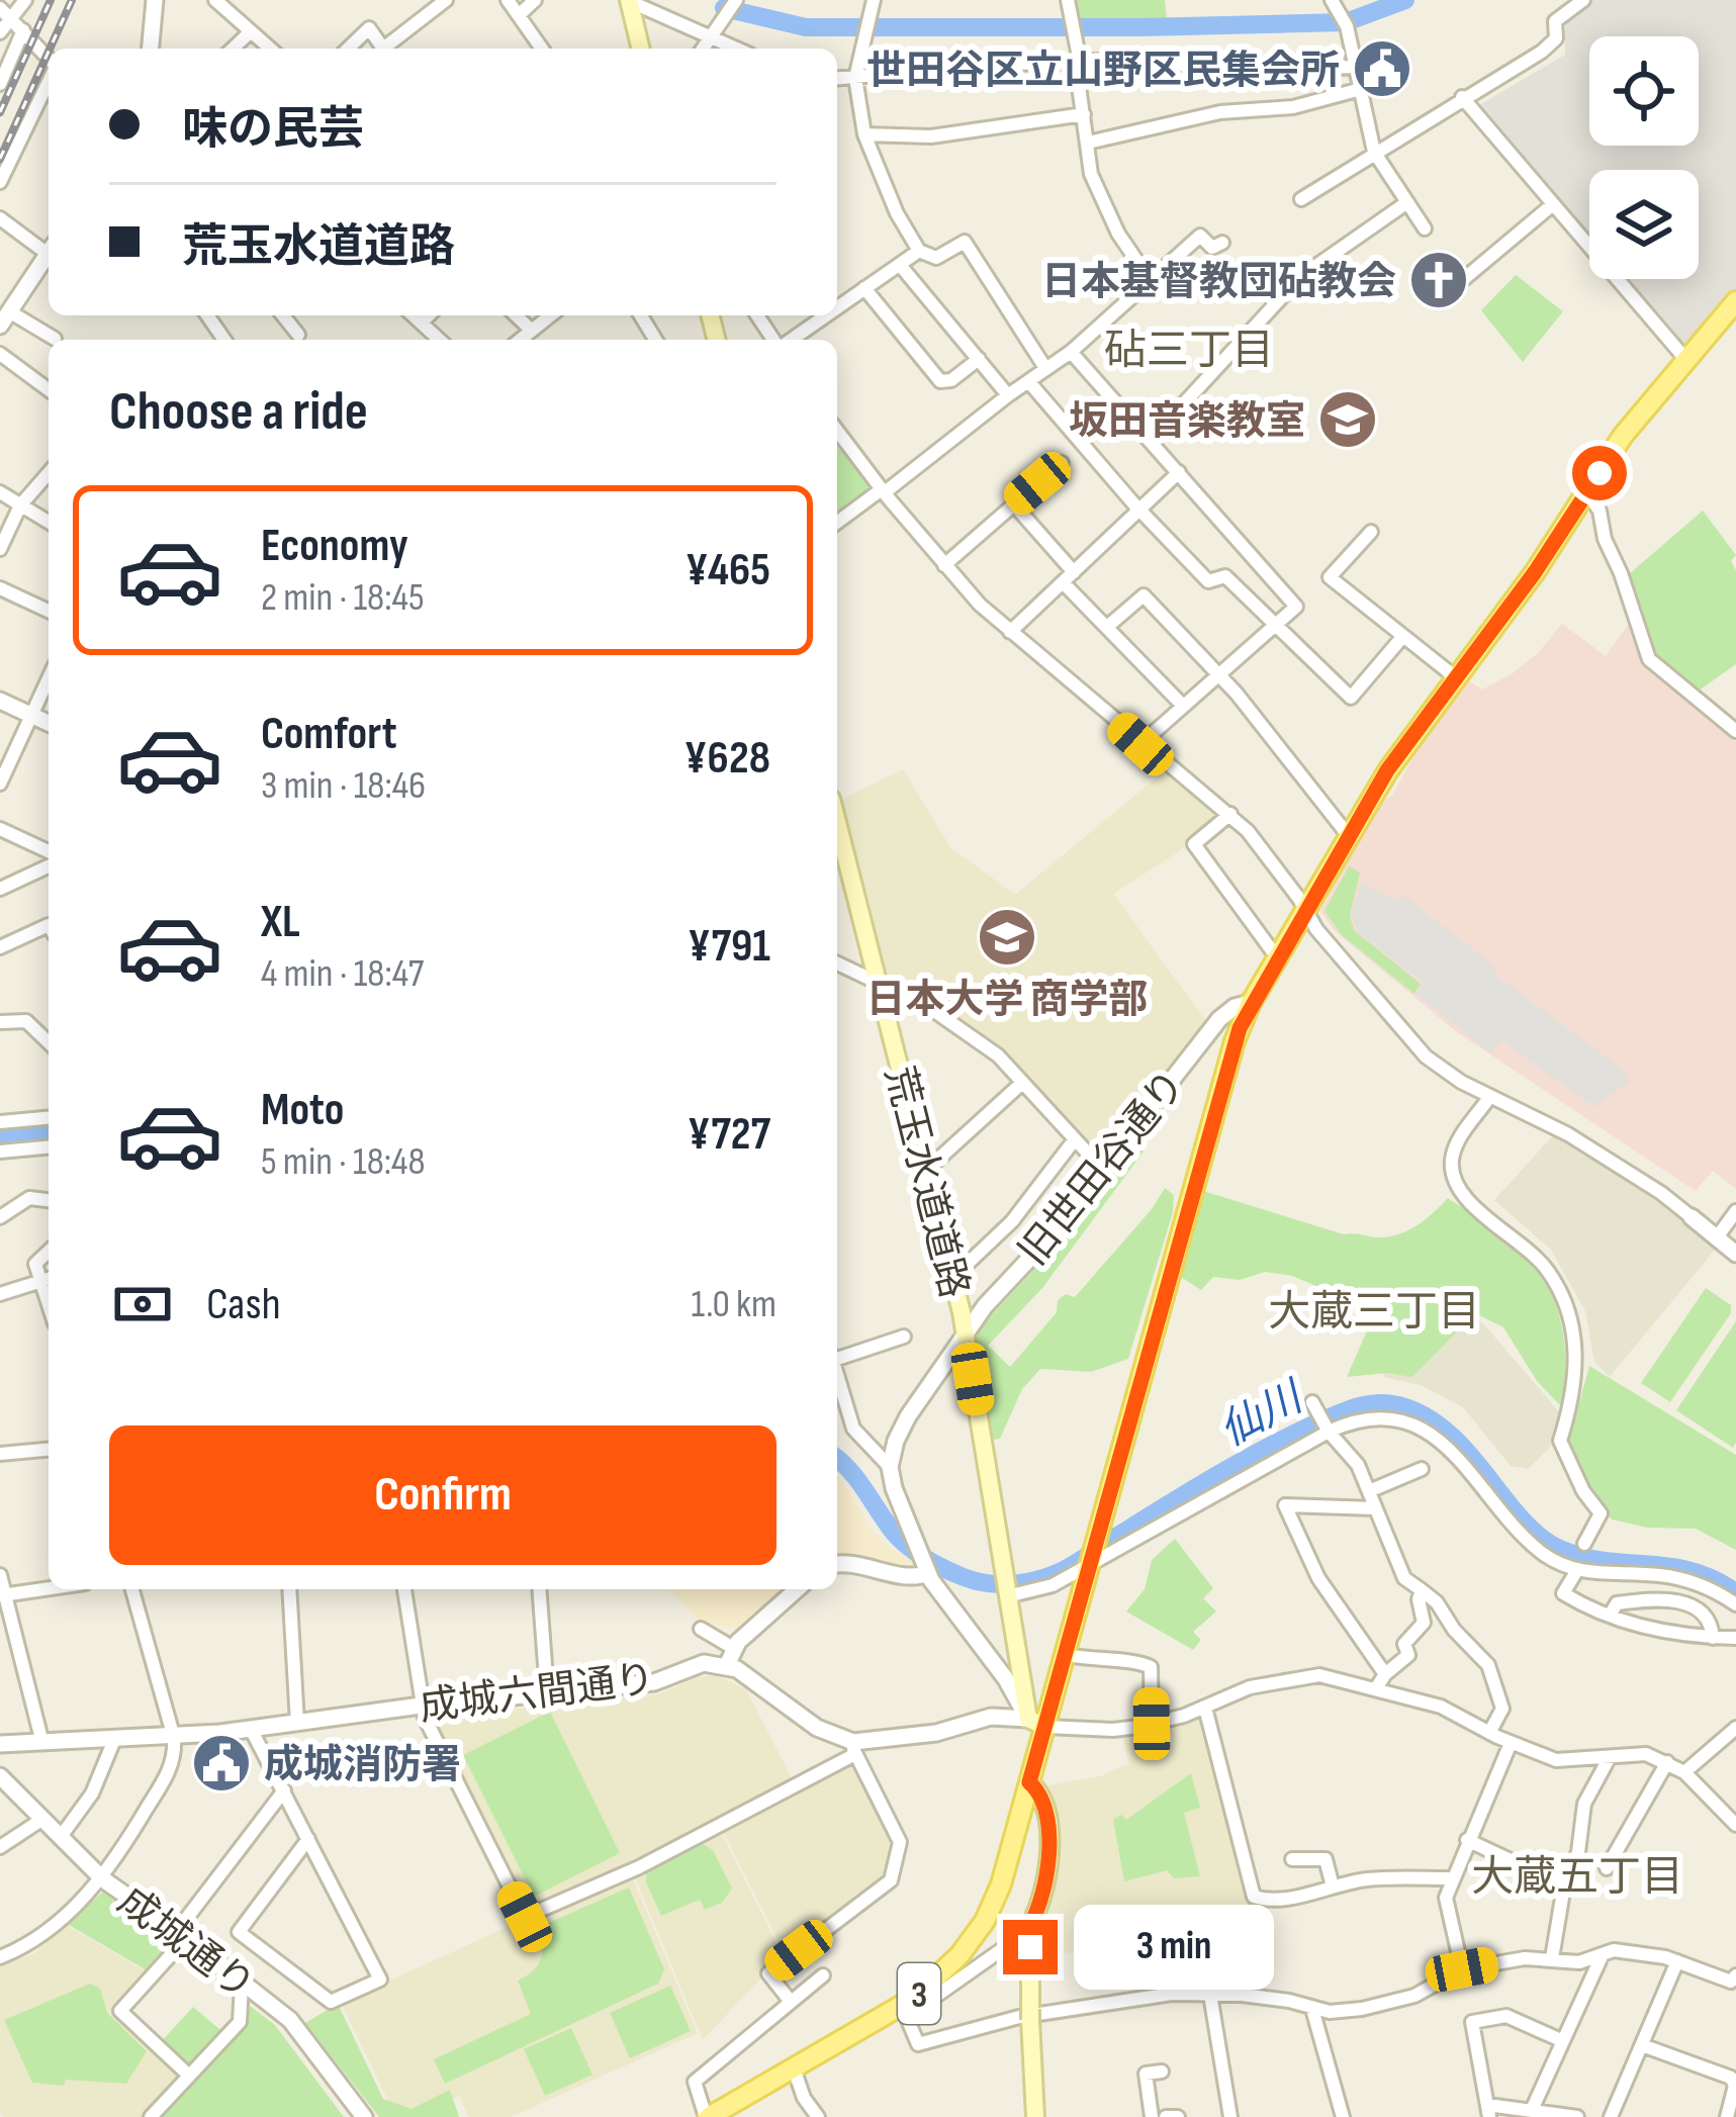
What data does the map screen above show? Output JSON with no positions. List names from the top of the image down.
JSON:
{
  "streets": {
    "main road": ["荒玉水道道路", "3"],
    "street": ["旧世田谷通り", "成城六間通り", "成城通り"]
  },
  "crossings": [
    ["旧世田谷通り", "荒玉水道道路"],
    ["旧世田谷通り", "3"]
  ],
  "districts": ["砧三丁目", "大蔵三丁目", "大蔵五丁目"],
  "water": ["仙川"],
  "places": {
    "public building": ["世田谷区立山野区民集会所", "成城消防署"],
    "church": ["日本基督教団砧教会"],
    "school or university": ["坂田音楽教室", "日本大学 商学部"]
  },
  "page": {
    "banner": ["味の民芸", "荒玉水道道路"],
    "heading": "Choose a ride",
    "list": [
      {
        "name": "Economy",
        "note": "2 min · 18:45",
        "value": "¥465"
      },
      {
        "name": "Comfort",
        "note": "3 min · 18:46",
        "value": "¥628"
      },
      {
        "name": "XL",
        "note": "4 min · 18:47",
        "value": "¥791"
      },
      {
        "name": "Moto",
        "note": "5 min · 18:48",
        "value": "¥727"
      }
    ],
    "pay": ["Cash", "1.0 km"],
    "buttons": "Confirm",
    "bubble": "3 min"
  }
}
